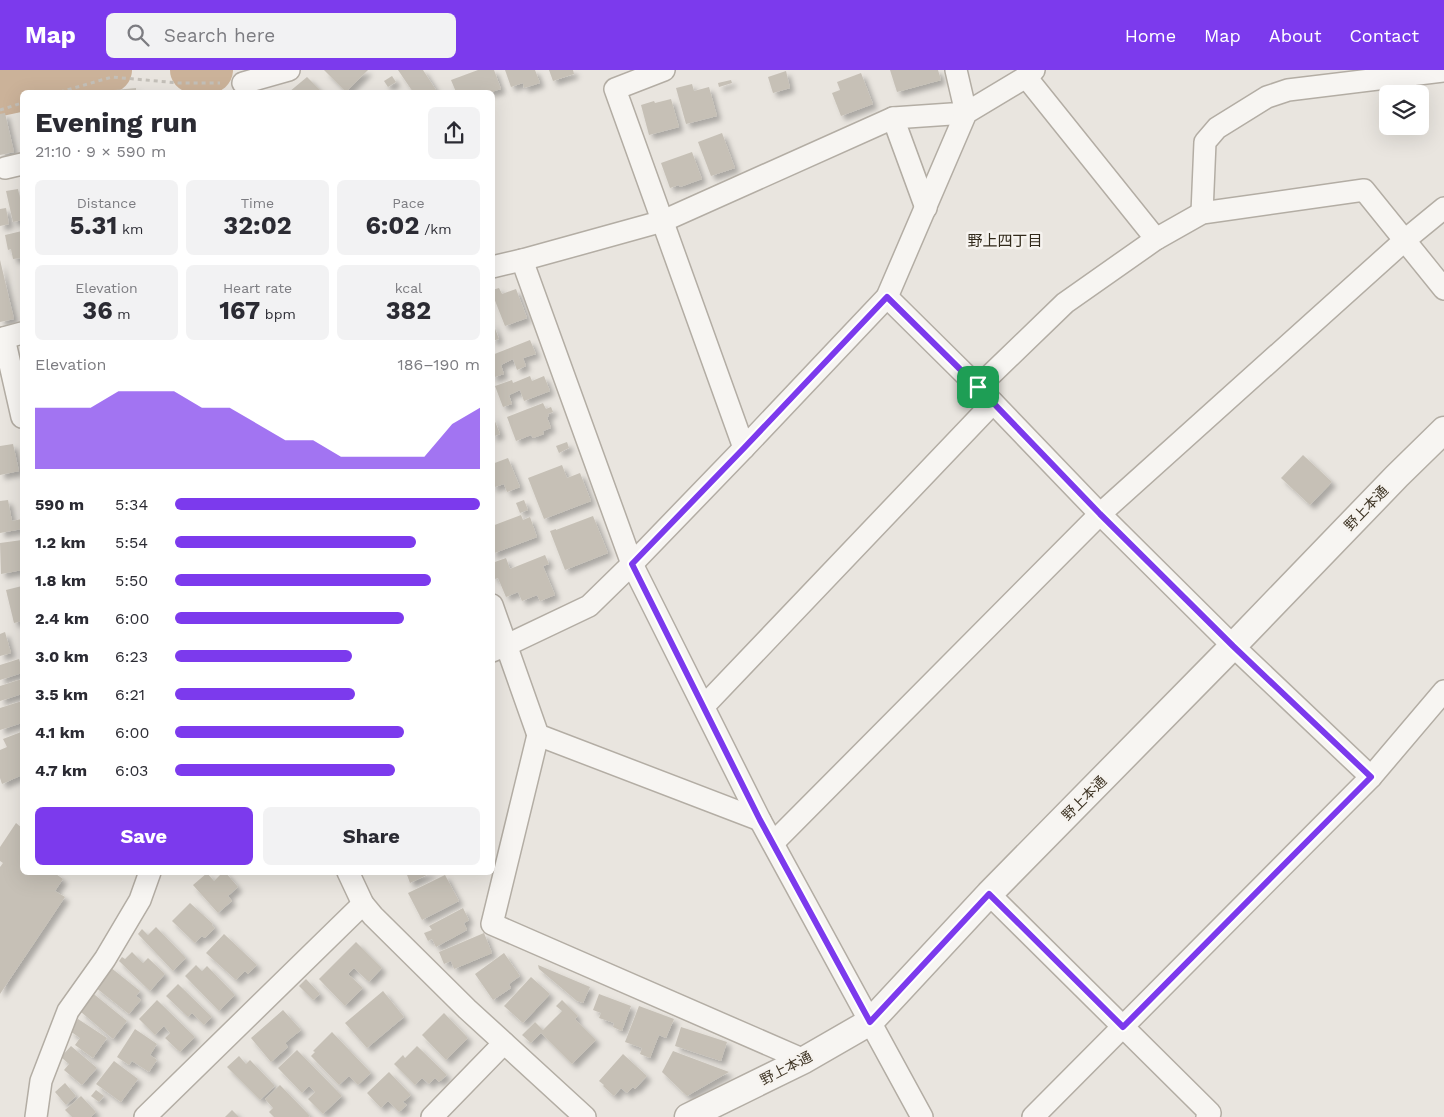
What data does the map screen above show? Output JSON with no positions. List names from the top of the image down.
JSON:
{
  "streets": {
    "street": ["野上本通"]
  },
  "districts": ["野上四丁目"],
  "page": {
    "header": "Map",
    "search": "Search here",
    "nav": [
      "Home",
      "Map",
      "About",
      "Contact"
    ],
    "heading": ["Evening run", "21:10 · 9 × 590 m"],
    "stats": [
      ["Distance", "5.31 km"],
      ["Time", "32:02"],
      ["Pace", "6:02 /km"],
      ["Elevation", "36 m"],
      ["Heart rate", "167 bpm"],
      ["kcal", "382"]
    ],
    "chart": ["Elevation", "186–190 m"],
    "list": [
      {
        "name": "590 m",
        "note": "5:34"
      },
      {
        "name": "1.2 km",
        "note": "5:54"
      },
      {
        "name": "1.8 km",
        "note": "5:50"
      },
      {
        "name": "2.4 km",
        "note": "6:00"
      },
      {
        "name": "3.0 km",
        "note": "6:23"
      },
      {
        "name": "3.5 km",
        "note": "6:21"
      },
      {
        "name": "4.1 km",
        "note": "6:00"
      },
      {
        "name": "4.7 km",
        "note": "6:03"
      }
    ],
    "buttons": ["Save", "Share"]
  }
}
